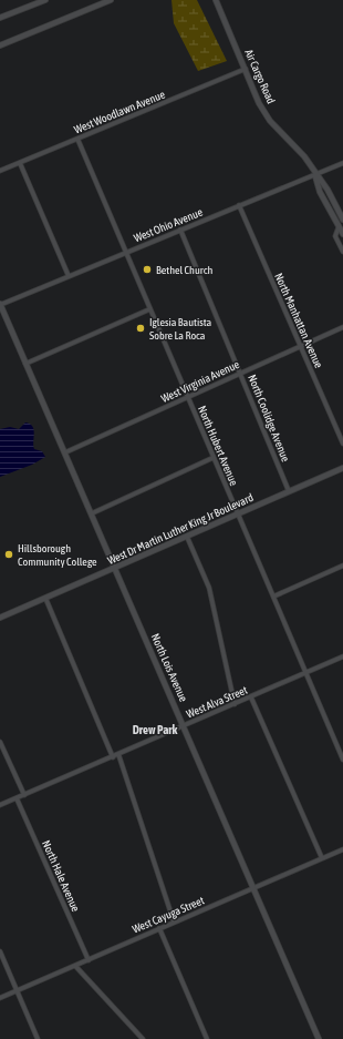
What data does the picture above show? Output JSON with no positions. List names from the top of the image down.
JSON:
{
  "streets": {
    "street": [
      "Air Cargo Road",
      "West Woodlawn Avenue",
      "West Ohio Avenue",
      "North Manhattan Avenue",
      "West Virginia Avenue",
      "North Coolidge Avenue",
      "North Hubert Avenue",
      "West Dr Martin Luther King Jr Boulevard",
      "North Lois Avenue",
      "West Alva Street",
      "North Hale Avenue",
      "West Cayuga Street"
    ]
  },
  "crossings": [
    ["Air Cargo Road", "West Woodlawn Avenue"],
    ["Air Cargo Road", "West Ohio Avenue"],
    ["West Woodlawn Avenue", "North Hubert Avenue"],
    ["West Ohio Avenue", "North Manhattan Avenue"],
    ["West Ohio Avenue", "North Coolidge Avenue"],
    ["West Ohio Avenue", "North Hubert Avenue"],
    ["West Ohio Avenue", "North Lois Avenue"],
    ["North Manhattan Avenue", "West Virginia Avenue"],
    ["West Virginia Avenue", "North Coolidge Avenue"],
    ["West Virginia Avenue", "North Hubert Avenue"],
    ["West Virginia Avenue", "North Lois Avenue"],
    ["North Coolidge Avenue", "West Dr Martin Luther King Jr Boulevard"],
    ["North Hubert Avenue", "West Dr Martin Luther King Jr Boulevard"],
    ["North Hubert Avenue", "West Alva Street"],
    ["West Dr Martin Luther King Jr Boulevard", "North Lois Avenue"],
    ["North Lois Avenue", "West Alva Street"],
    ["North Lois Avenue", "West Cayuga Street"],
    ["West Alva Street", "North Hale Avenue"],
    ["North Hale Avenue", "West Cayuga Street"]
  ],
  "districts": ["Drew Park"],
  "places": ["Bethel Church", "Iglesia Bautista Sobre La Roca", "Hillsborough Community College"]
}
